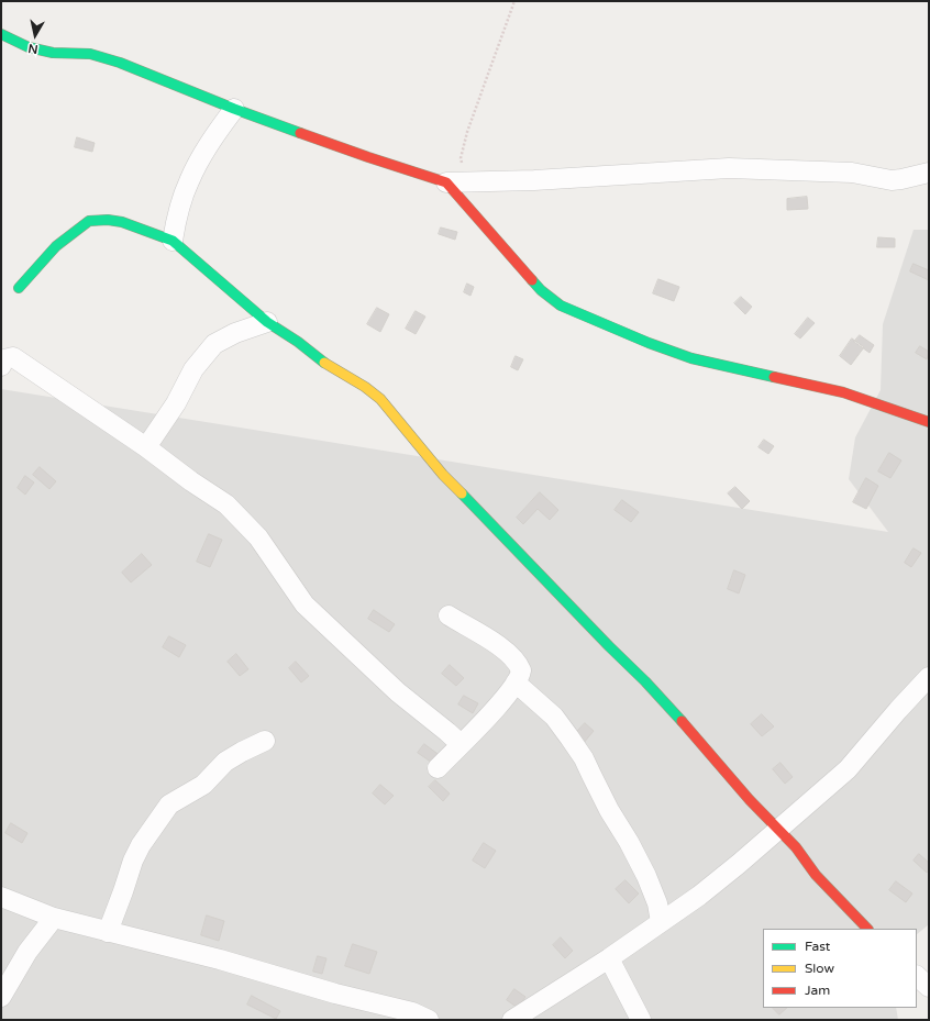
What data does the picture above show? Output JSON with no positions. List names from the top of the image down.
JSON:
{
  "legend": ["Fast", "Slow", "Jam"],
  "north": "bottom"
}
